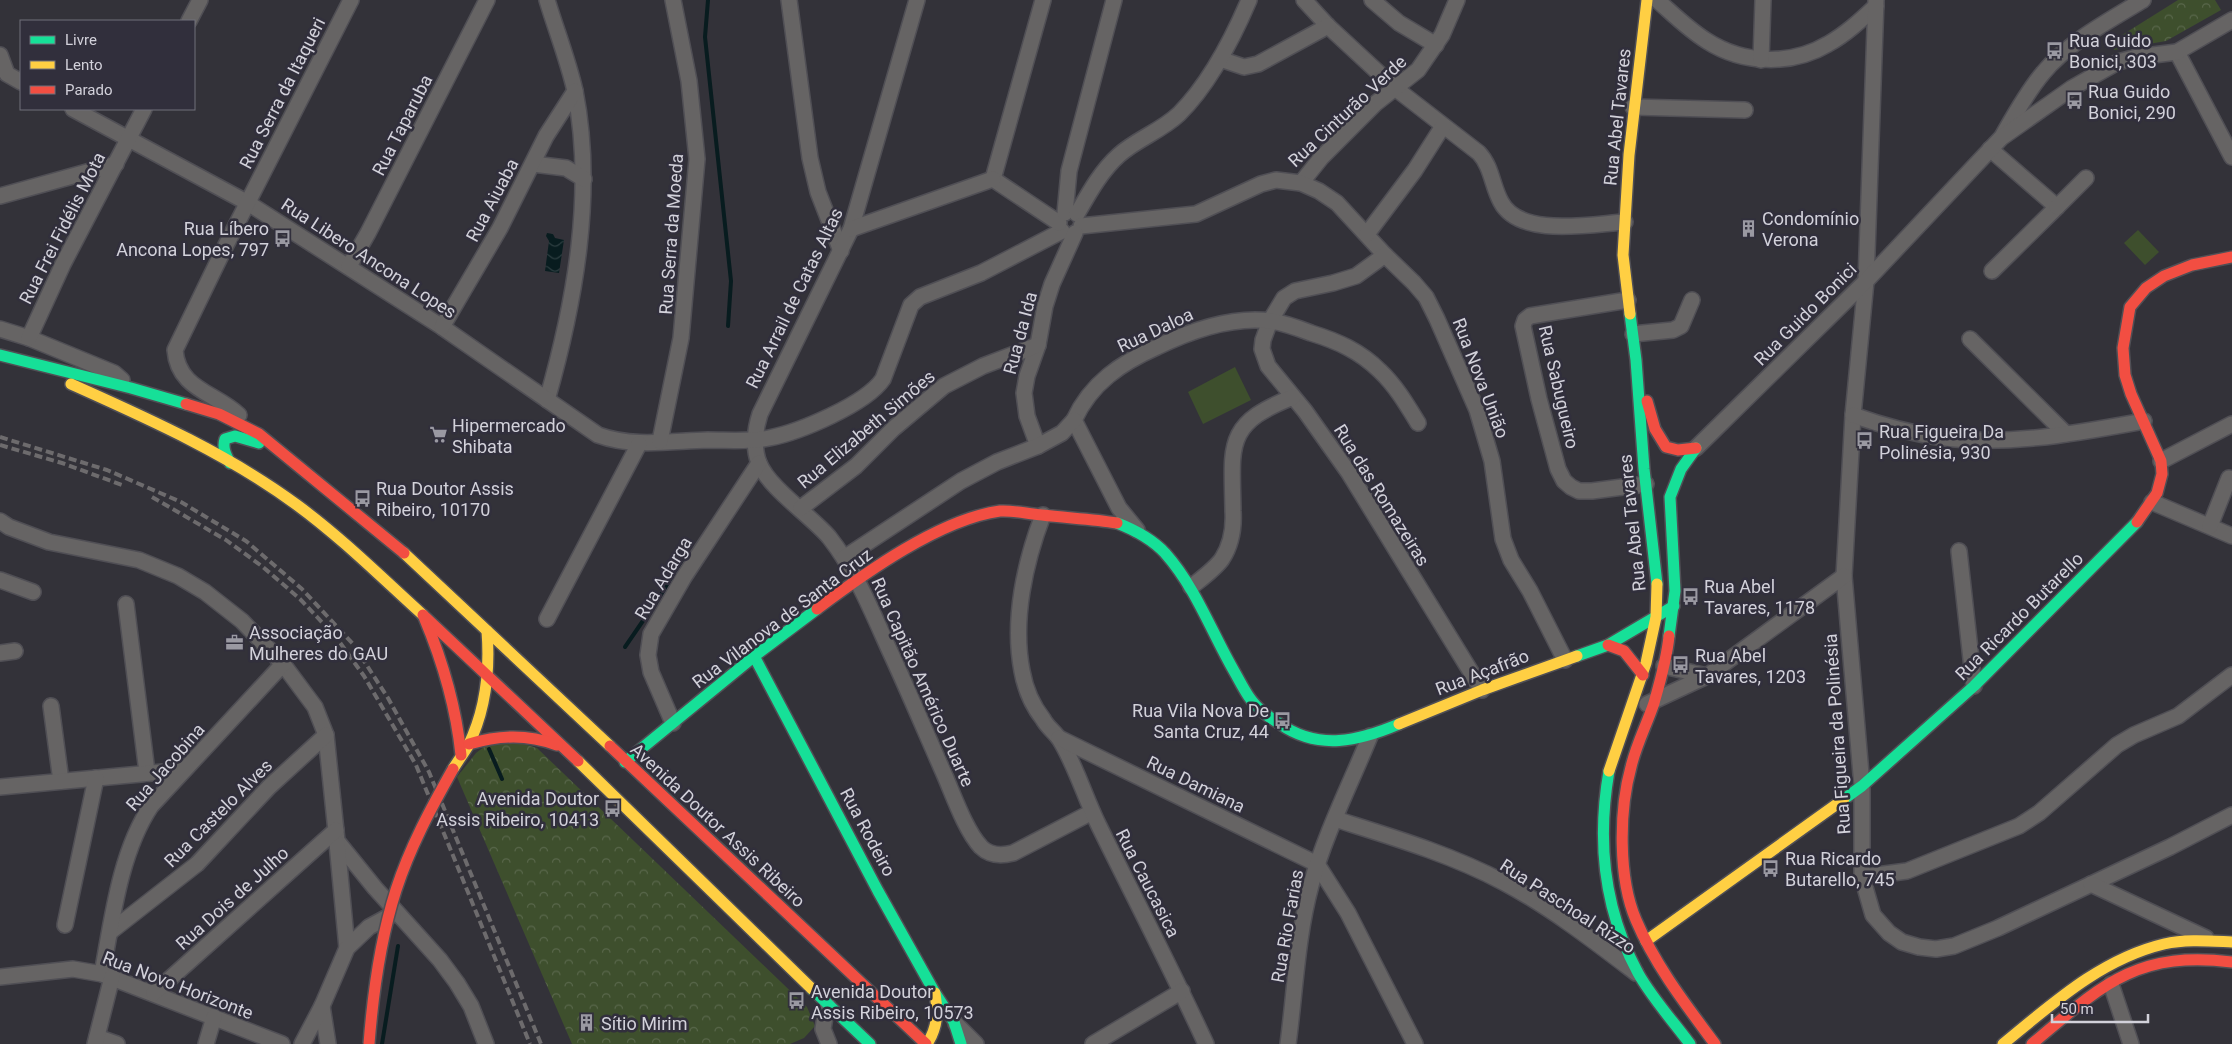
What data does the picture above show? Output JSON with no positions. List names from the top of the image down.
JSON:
{
  "streets": {
    "street": [
      "Rua Serra da Itaqueri",
      "Rua Cinturão Verde",
      "Rua Abel Tavares",
      "Rua Taparuba",
      "Rua Aiuaba",
      "Rua Frei Fidélis Mota",
      "Rua Serra da Moeda",
      "Rua Libero Ancona Lopes",
      "Rua Arrail de Catas Altas",
      "Rua Guido Bonici",
      "Rua Daloa",
      "Rua da Ida",
      "Rua Nova União",
      "Rua Sabugueiro",
      "Rua Elizabeth Simões",
      "Rua das Romazeiras",
      "Rua Adarga",
      "Rua Ricardo Butarello",
      "Rua Vilanova de Santa Cruz",
      "Rua Açafrão",
      "Rua Capitão Américo Duarte",
      "Rua Figueira da Polinésia",
      "Rua Jacobina",
      "Rua Damiana",
      "Rua Castelo Alves",
      "Avenida Doutor Assis Ribeiro",
      "Rua Rodeiro",
      "Rua Caucasica",
      "Rua Dois de Julho",
      "Rua Paschoal Rizzo",
      "Rua Rio Farias",
      "Rua Novo Horizonte"
    ]
  },
  "crossings": [
    ["Rua Serra da Itaqueri", "Rua Libero Ancona Lopes"],
    ["Rua Cinturão Verde", "Rua Libero Ancona Lopes"],
    ["Rua Cinturão Verde", "Rua Arrail de Catas Altas"],
    ["Rua Cinturão Verde", "Rua da Ida"],
    ["Rua Cinturão Verde", "Rua Nova União"],
    ["Rua Cinturão Verde", "Rua Capitão Américo Duarte"],
    ["Rua Abel Tavares", "Rua Guido Bonici"],
    ["Rua Abel Tavares", "Rua Sabugueiro"],
    ["Rua Abel Tavares", "Rua Ricardo Butarello"],
    ["Rua Abel Tavares", "Rua Açafrão"],
    ["Rua Abel Tavares", "Rua Paschoal Rizzo"],
    ["Rua Taparuba", "Rua Libero Ancona Lopes"],
    ["Rua Aiuaba", "Rua Libero Ancona Lopes"],
    ["Rua Frei Fidélis Mota", "Rua Libero Ancona Lopes"],
    ["Rua Serra da Moeda", "Rua Libero Ancona Lopes"],
    ["Rua Libero Ancona Lopes", "Rua Arrail de Catas Altas"],
    ["Rua Libero Ancona Lopes", "Rua Capitão Américo Duarte"],
    ["Rua Arrail de Catas Altas", "Rua Capitão Américo Duarte"],
    ["Rua Guido Bonici", "Rua Figueira da Polinésia"],
    ["Rua Daloa", "Rua da Ida"],
    ["Rua Daloa", "Rua das Romazeiras"],
    ["Rua Daloa", "Rua Capitão Américo Duarte"],
    ["Rua da Ida", "Rua Elizabeth Simões"],
    ["Rua Nova União", "Rua das Romazeiras"],
    ["Rua Nova União", "Rua Açafrão"],
    ["Rua Elizabeth Simões", "Rua Capitão Américo Duarte"],
    ["Rua das Romazeiras", "Rua Açafrão"],
    ["Rua Adarga", "Rua Vilanova de Santa Cruz"],
    ["Rua Adarga", "Rua Capitão Américo Duarte"],
    ["Rua Ricardo Butarello", "Rua Figueira da Polinésia"],
    ["Rua Vilanova de Santa Cruz", "Rua Açafrão"],
    ["Rua Vilanova de Santa Cruz", "Rua Capitão Américo Duarte"],
    ["Rua Vilanova de Santa Cruz", "Avenida Doutor Assis Ribeiro"],
    ["Rua Vilanova de Santa Cruz", "Rua Rodeiro"],
    ["Rua Vilanova de Santa Cruz", "Rua Rio Farias"],
    ["Rua Açafrão", "Rua Rio Farias"],
    ["Rua Capitão Américo Duarte", "Rua Caucasica"],
    ["Rua Jacobina", "Rua Castelo Alves"],
    ["Rua Jacobina", "Rua Novo Horizonte"],
    ["Rua Damiana", "Rua Caucasica"],
    ["Rua Damiana", "Rua Rio Farias"],
    ["Rua Dois de Julho", "Rua Novo Horizonte"],
    ["Rua Paschoal Rizzo", "Rua Rio Farias"]
  ],
  "places": {
    "bus stop": [
      "Rua Guido Bonici, 303",
      "Rua Guido Bonici, 290",
      "Rua Líbero Ancona Lopes, 797",
      "Rua Figueira Da Polinésia, 930",
      "Rua Doutor Assis Ribeiro, 10170",
      "Rua Abel Tavares, 1178",
      "Rua Abel Tavares, 1203",
      "Rua Vila Nova De Santa Cruz, 44",
      "Avenida Doutor Assis Ribeiro, 10413",
      "Rua Ricardo Butarello, 745",
      "Avenida Doutor Assis Ribeiro, 10573"
    ],
    "building": ["Condomínio Verona", "Sítio Mirim"],
    "supermarket": ["Hipermercado Shibata"],
    "office": ["Associação Mulheres do GAU"]
  },
  "legend": ["Livre", "Lento", "Parado"],
  "scale_bar": "50 m"
}
